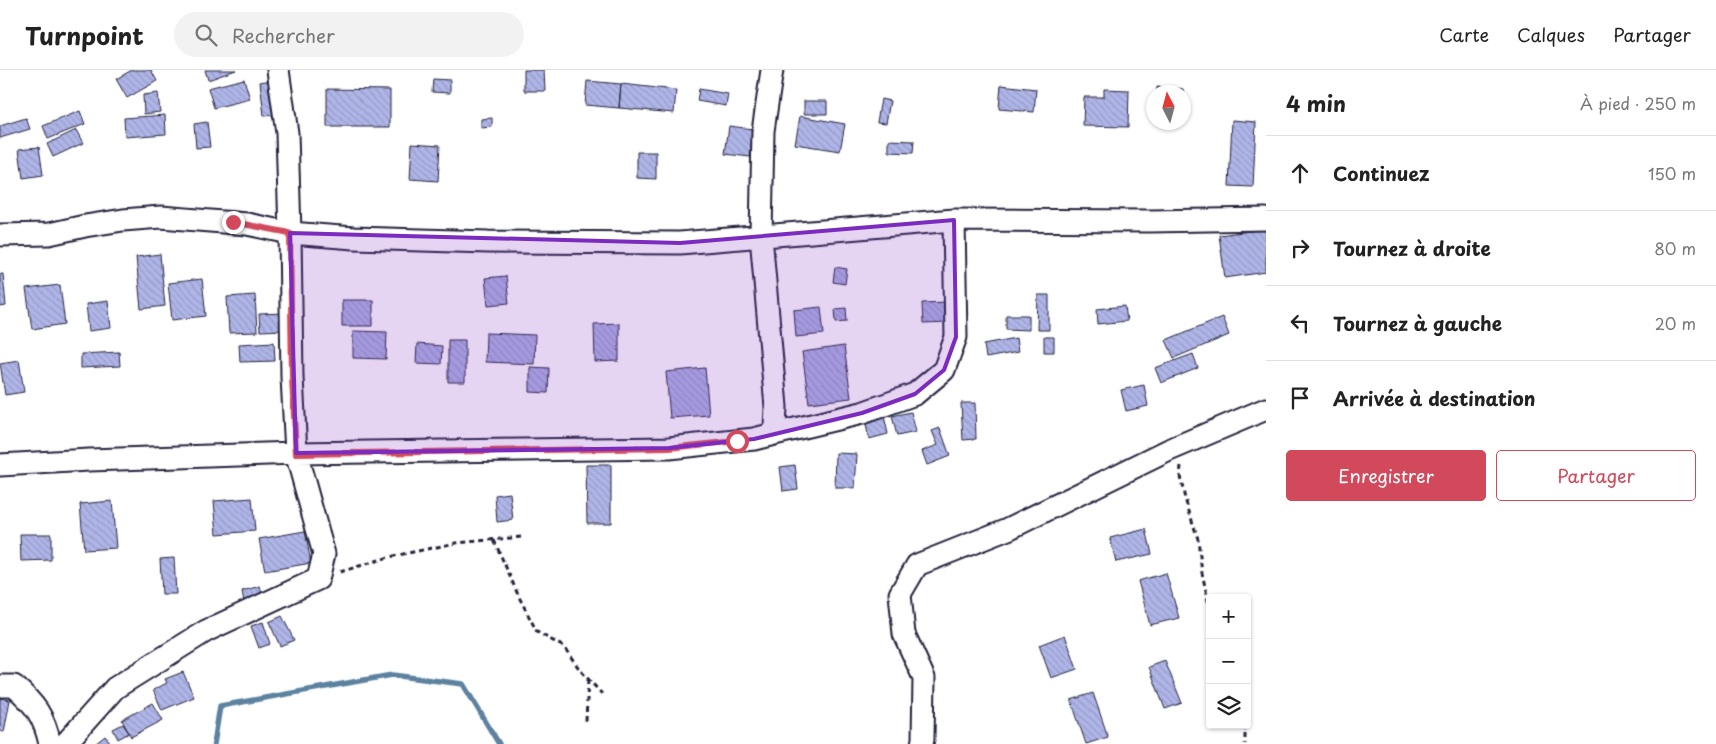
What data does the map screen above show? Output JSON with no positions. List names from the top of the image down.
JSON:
{
  "north": "top",
  "page": {
    "header": "Turnpoint",
    "search": "Rechercher",
    "nav": ["Carte", "Calques", "Partager"],
    "heading": ["4 min", "À pied · 250 m"],
    "list": [
      ["Continuez", "150 m"],
      ["Tournez à droite", "80 m"],
      ["Tournez à gauche", "20 m"],
      "Arrivée à destination"
    ],
    "buttons": ["Enregistrer", "Partager"],
    "map_buttons": ["+", "−"]
  }
}
